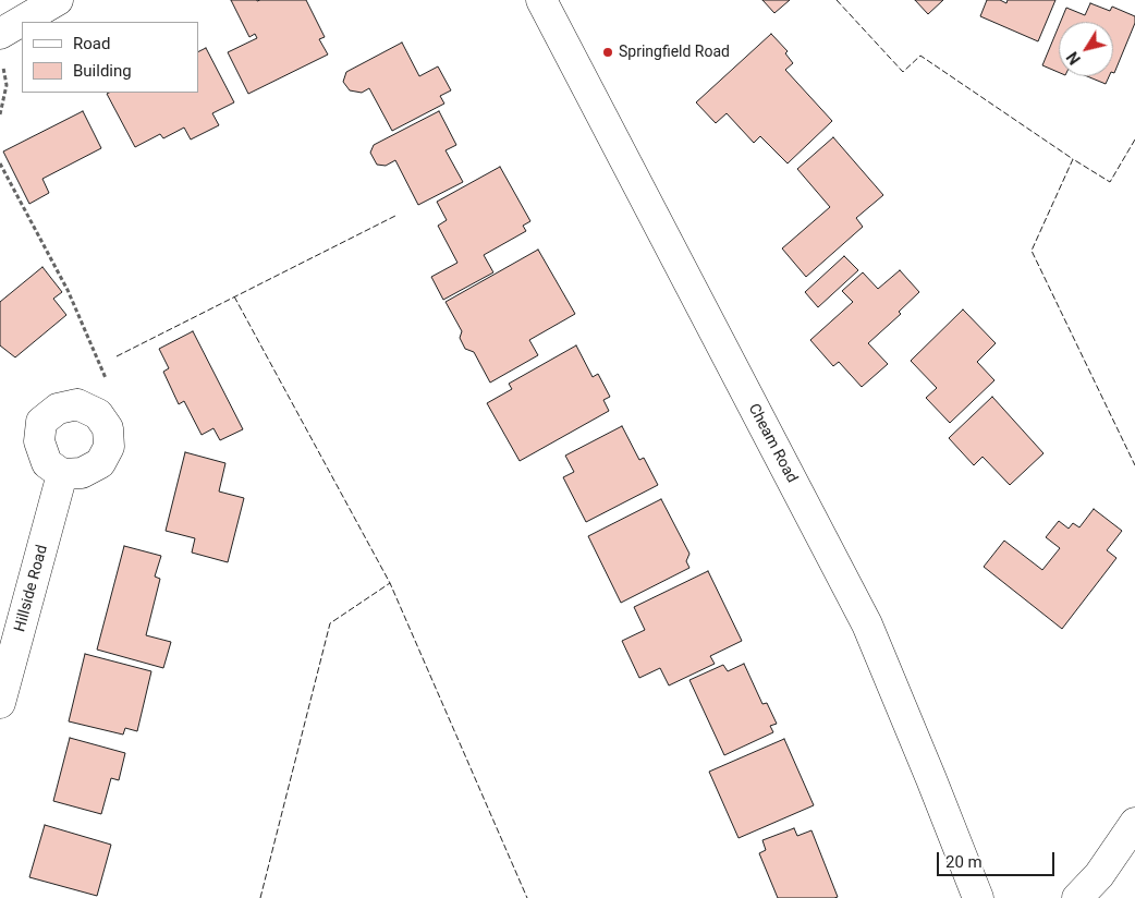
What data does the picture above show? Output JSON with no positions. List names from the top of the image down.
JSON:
{
  "streets": {
    "main road": ["Cheam Road", "Hillside Road"]
  },
  "places": ["Springfield Road"],
  "legend": ["Road", "Building"],
  "scale_bar": "20 m",
  "north": "bottom left"
}
